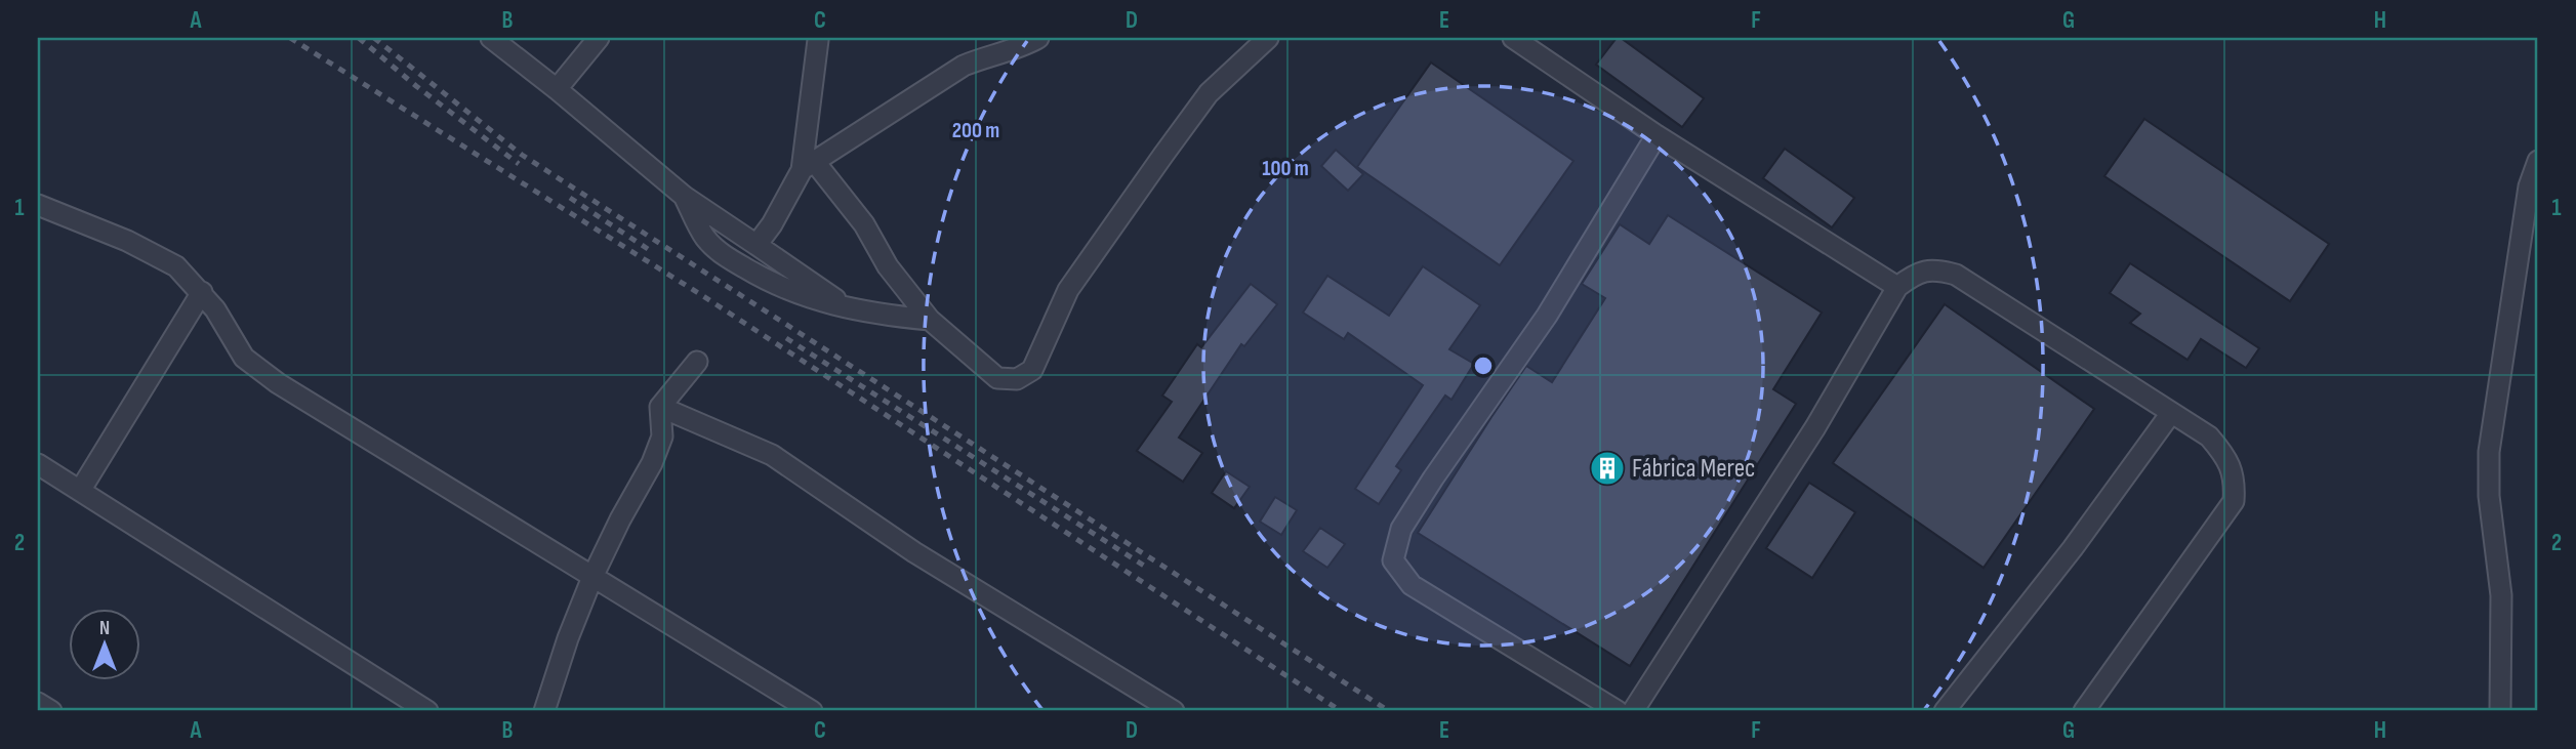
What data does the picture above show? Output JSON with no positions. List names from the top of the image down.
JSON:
{
  "places": {
    "building": ["Fábrica Merec"]
  },
  "north": "top",
  "grid": {
    "columns": [
      "A",
      "B",
      "C",
      "D",
      "E",
      "F",
      "G",
      "H"
    ],
    "rows": ["1", "2"]
  },
  "rings": ["200 m", "100 m"]
}
